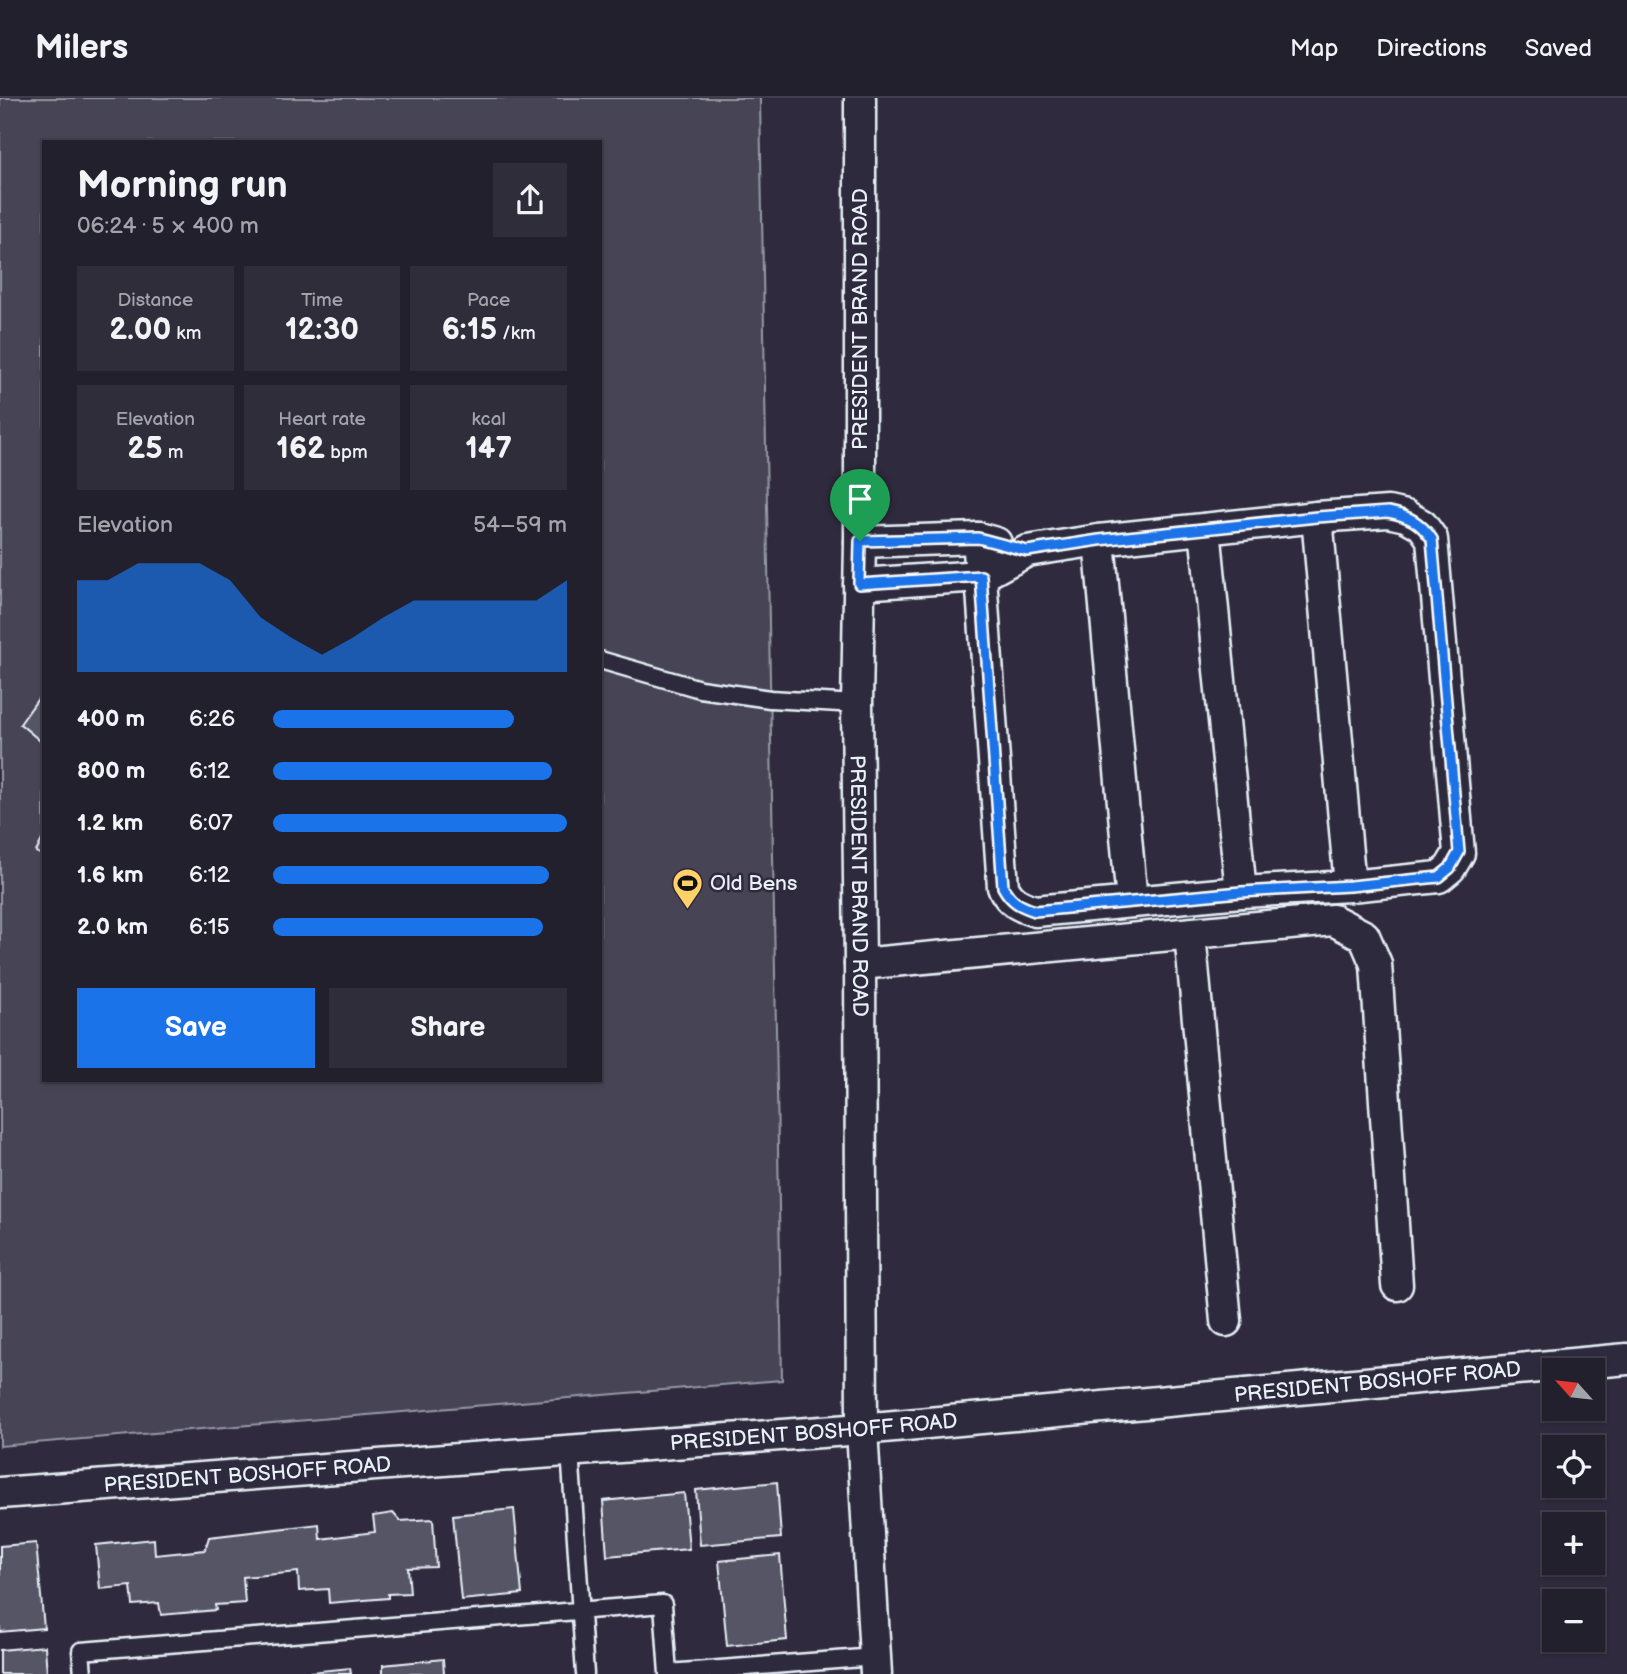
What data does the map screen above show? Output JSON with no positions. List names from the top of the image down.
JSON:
{
  "streets": {
    "street": ["PRESIDENT BRAND ROAD", "PRESIDENT BOSHOFF ROAD"]
  },
  "crossings": [
    ["PRESIDENT BRAND ROAD", "PRESIDENT BOSHOFF ROAD"]
  ],
  "places": {
    "sports": ["Old Bens"]
  },
  "north": "top left",
  "page": {
    "header": "Milers",
    "nav": ["Map", "Directions", "Saved"],
    "heading": ["Morning run", "06:24 · 5 × 400 m"],
    "stats": [
      ["Distance", "2.00 km"],
      ["Time", "12:30"],
      ["Pace", "6:15 /km"],
      ["Elevation", "25 m"],
      ["Heart rate", "162 bpm"],
      ["kcal", "147"]
    ],
    "chart": ["Elevation", "54–59 m"],
    "list": [
      {
        "name": "400 m",
        "note": "6:26"
      },
      {
        "name": "800 m",
        "note": "6:12"
      },
      {
        "name": "1.2 km",
        "note": "6:07"
      },
      {
        "name": "1.6 km",
        "note": "6:12"
      },
      {
        "name": "2.0 km",
        "note": "6:15"
      }
    ],
    "buttons": ["Save", "Share"],
    "map_buttons": ["+", "−"]
  }
}
